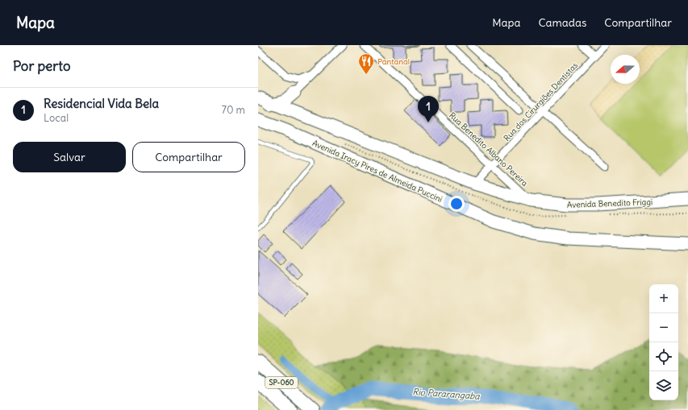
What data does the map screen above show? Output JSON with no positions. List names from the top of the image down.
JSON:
{
  "streets": {
    "highway": ["SP-060"],
    "main road": ["Avenida Iracy Pires de Almeida Puccini", "Avenida Benedito Friggi"],
    "street": ["Rua dos Cirurgiões Dentistas", "Rua Benedito Albano Pereira"]
  },
  "crossings": [
    ["Rua dos Cirurgiões Dentistas", "Rua Benedito Albano Pereira"],
    ["Rua Benedito Albano Pereira", "Avenida Benedito Friggi"]
  ],
  "water": ["Rio Pararangaba"],
  "places": {
    "restaurant": ["Pantanal"]
  },
  "north": "left",
  "page": {
    "header": "Mapa",
    "nav": ["Mapa", "Camadas", "Compartilhar"],
    "heading": "Por perto",
    "list": [
      {
        "mark": "1",
        "name": "Residencial Vida Bela",
        "note": "Local",
        "value": "70 m"
      }
    ],
    "pins": "1",
    "buttons": ["Salvar", "Compartilhar"],
    "map_buttons": ["+", "−"]
  }
}
